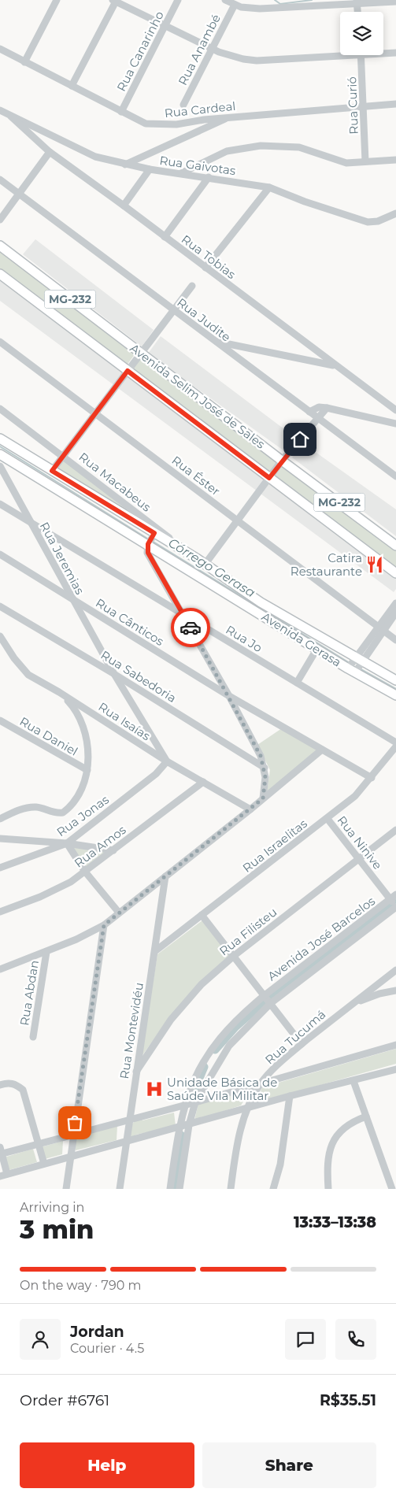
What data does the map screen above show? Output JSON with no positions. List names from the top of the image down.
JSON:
{
  "streets": {
    "main road": ["MG-232", "Avenida Selim José de Sales", "Avenida Gerasa"],
    "street": [
      "Rua Anambé",
      "Rua Canarinho",
      "Rua Curió",
      "Rua Cardeal",
      "Rua Gaivotas",
      "Rua Tobias",
      "Rua Judite",
      "Rua Éster",
      "Rua Macabeus",
      "Rua Jeremias",
      "Rua Cânticos",
      "Rua Jo",
      "Rua Sabedoria",
      "Rua Isaías",
      "Rua Daniel",
      "Rua Jonas",
      "Rua Ninive",
      "Rua Israelitas",
      "Rua Amos",
      "Rua Filisteu",
      "Avenida José Barcelos",
      "Rua Abdan",
      "Rua Montevidéu",
      "Rua Tucumá"
    ]
  },
  "crossings": [
    ["Rua Canarinho", "Rua Cardeal"],
    ["Rua Curió", "Rua Cardeal"],
    ["Rua Gaivotas", "Rua Tobias"],
    ["Rua Macabeus", "Avenida Gerasa"],
    ["Rua Jeremias", "Rua Cânticos"],
    ["Rua Jeremias", "Rua Jo"],
    ["Rua Jeremias", "Rua Sabedoria"],
    ["Rua Jeremias", "Rua Isaías"],
    ["Rua Jeremias", "Rua Jonas"],
    ["Rua Cânticos", "Rua Israelitas"],
    ["Rua Isaías", "Rua Jonas"],
    ["Rua Isaías", "Rua Amos"],
    ["Rua Ninive", "Rua Israelitas"],
    ["Rua Ninive", "Rua Filisteu"],
    ["Rua Ninive", "Avenida José Barcelos"],
    ["Rua Israelitas", "Rua Montevidéu"],
    ["Rua Filisteu", "Rua Montevidéu"]
  ],
  "water": ["Córrego Gerasa"],
  "places": {
    "restaurant": ["Catira Restaurante"],
    "hospital": ["Unidade Básica de Saúde Vila Militar"]
  },
  "page": {
    "heading": ["3 min", "Arriving in", "13:33–13:38"],
    "panel": [
      "Jordan",
      "Courier · 4.5",
      "Order #6761",
      "R$35.51"
    ],
    "bar": "On the way · 790 m",
    "buttons": ["Help", "Share"]
  }
}
